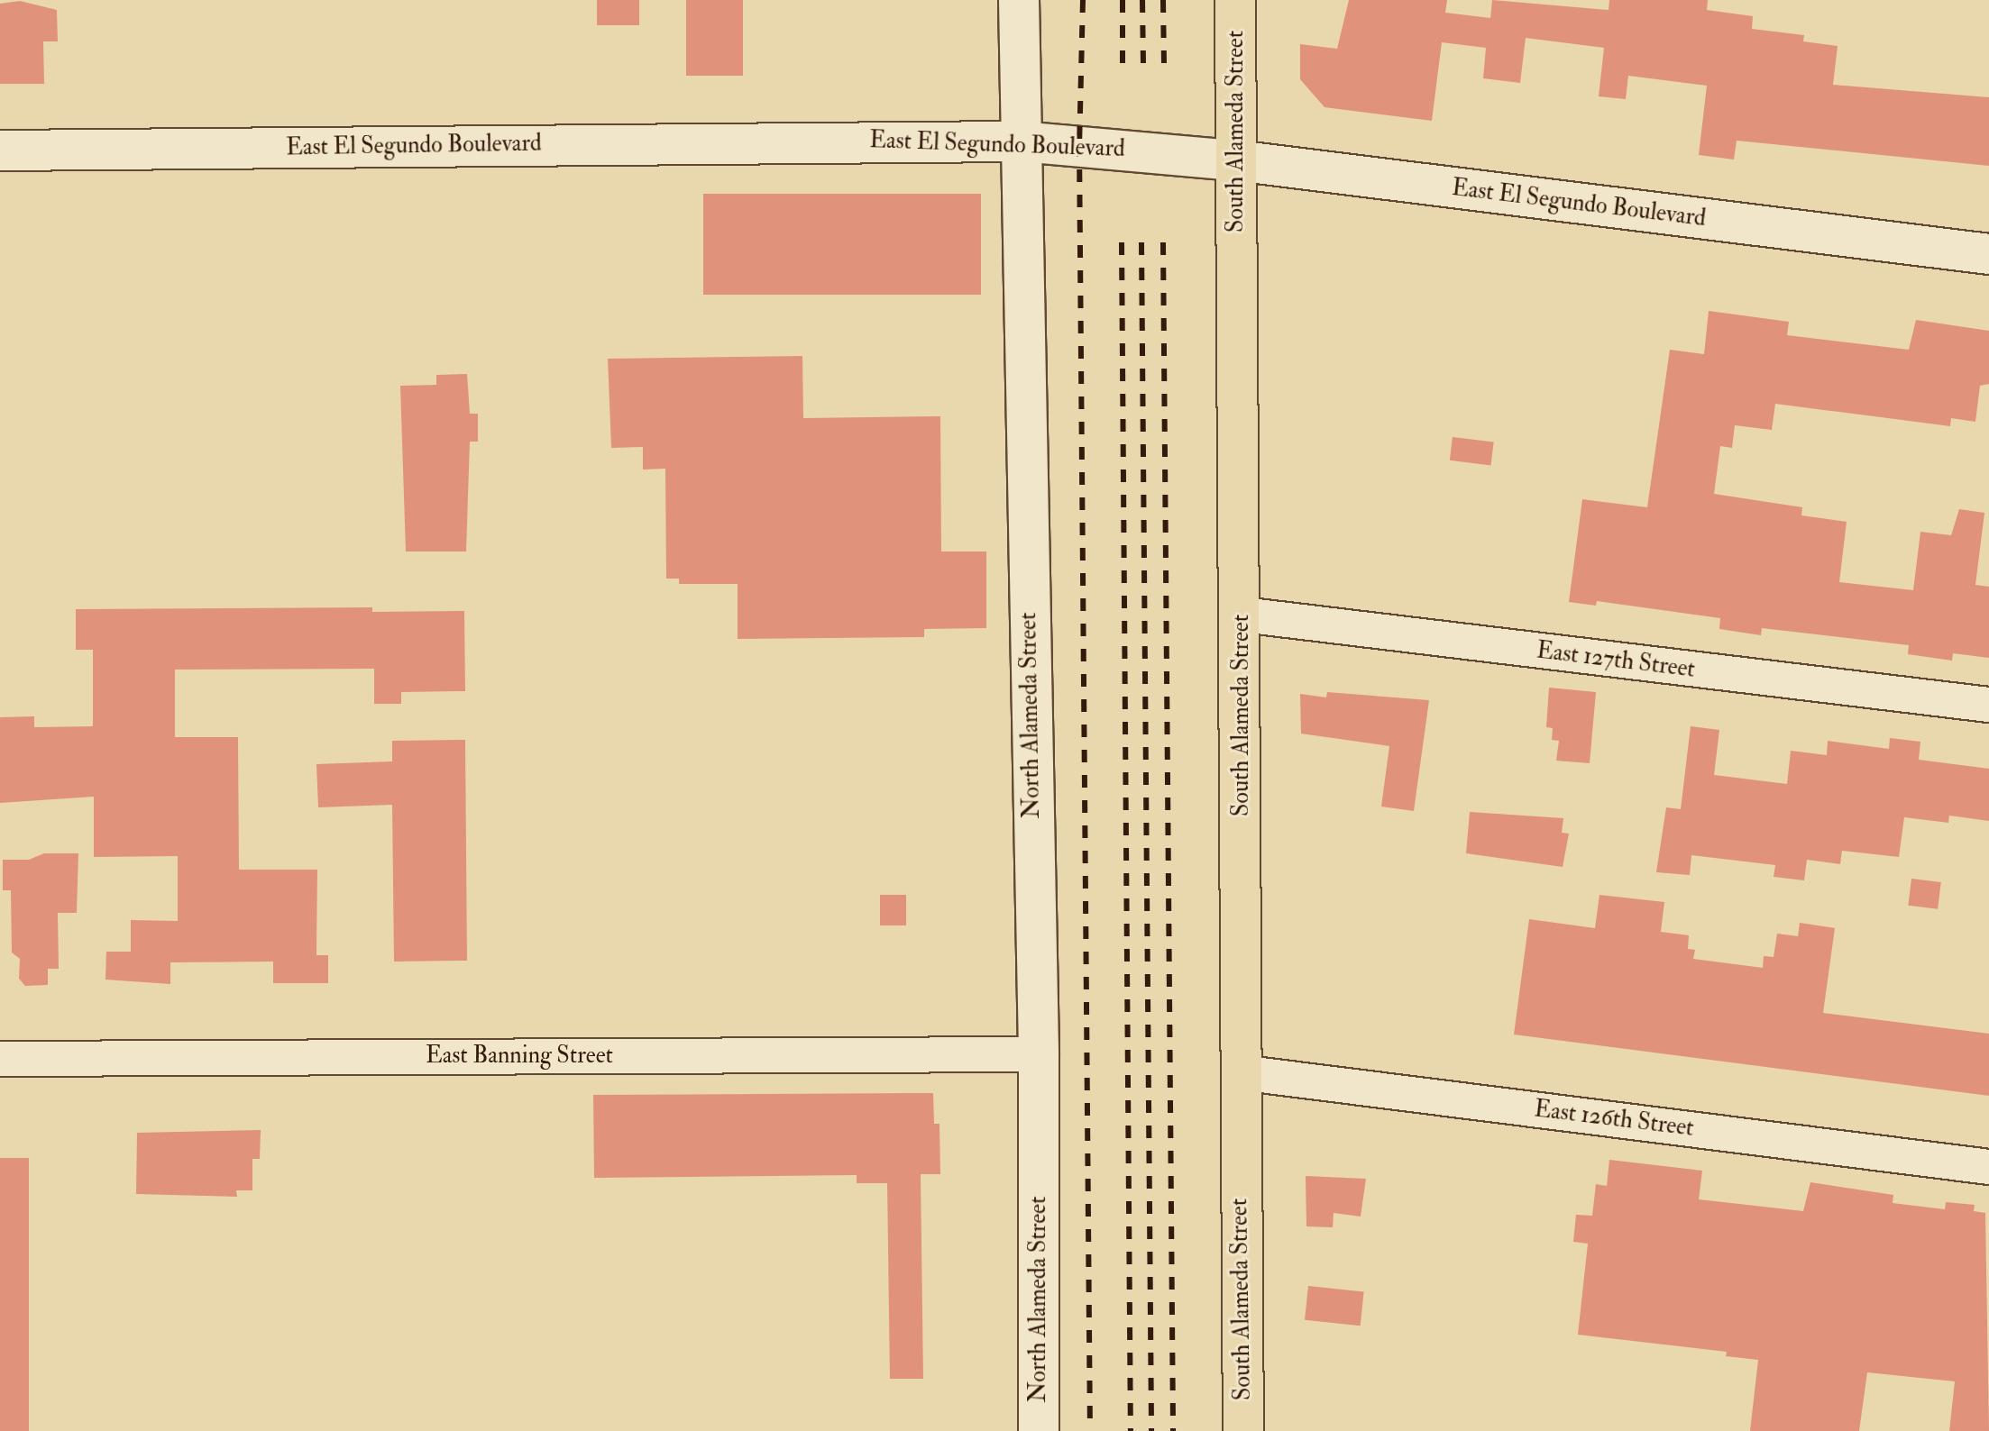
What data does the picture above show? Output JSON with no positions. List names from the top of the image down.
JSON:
{
  "streets": {
    "main road": ["South Alameda Street"],
    "street": [
      "East El Segundo Boulevard",
      "East 127th Street",
      "North Alameda Street",
      "East Banning Street",
      "East 126th Street"
    ]
  },
  "crossings": [
    ["South Alameda Street", "East El Segundo Boulevard"],
    ["South Alameda Street", "East 127th Street"],
    ["South Alameda Street", "East 126th Street"],
    ["East El Segundo Boulevard", "North Alameda Street"],
    ["North Alameda Street", "East Banning Street"]
  ]
}
